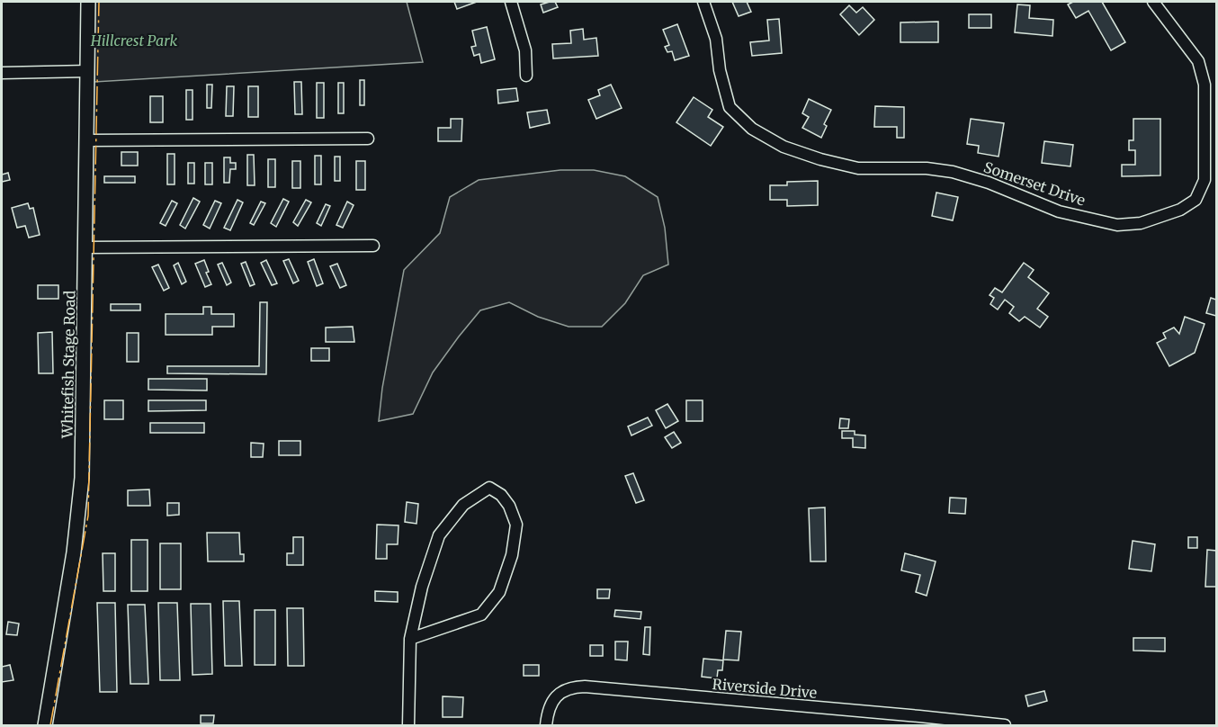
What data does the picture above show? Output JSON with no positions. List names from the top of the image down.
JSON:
{
  "streets": {
    "main road": ["Whitefish Stage Road"],
    "street": ["Somerset Drive", "Riverside Drive"]
  },
  "parks": ["Hillcrest Park"]
}
